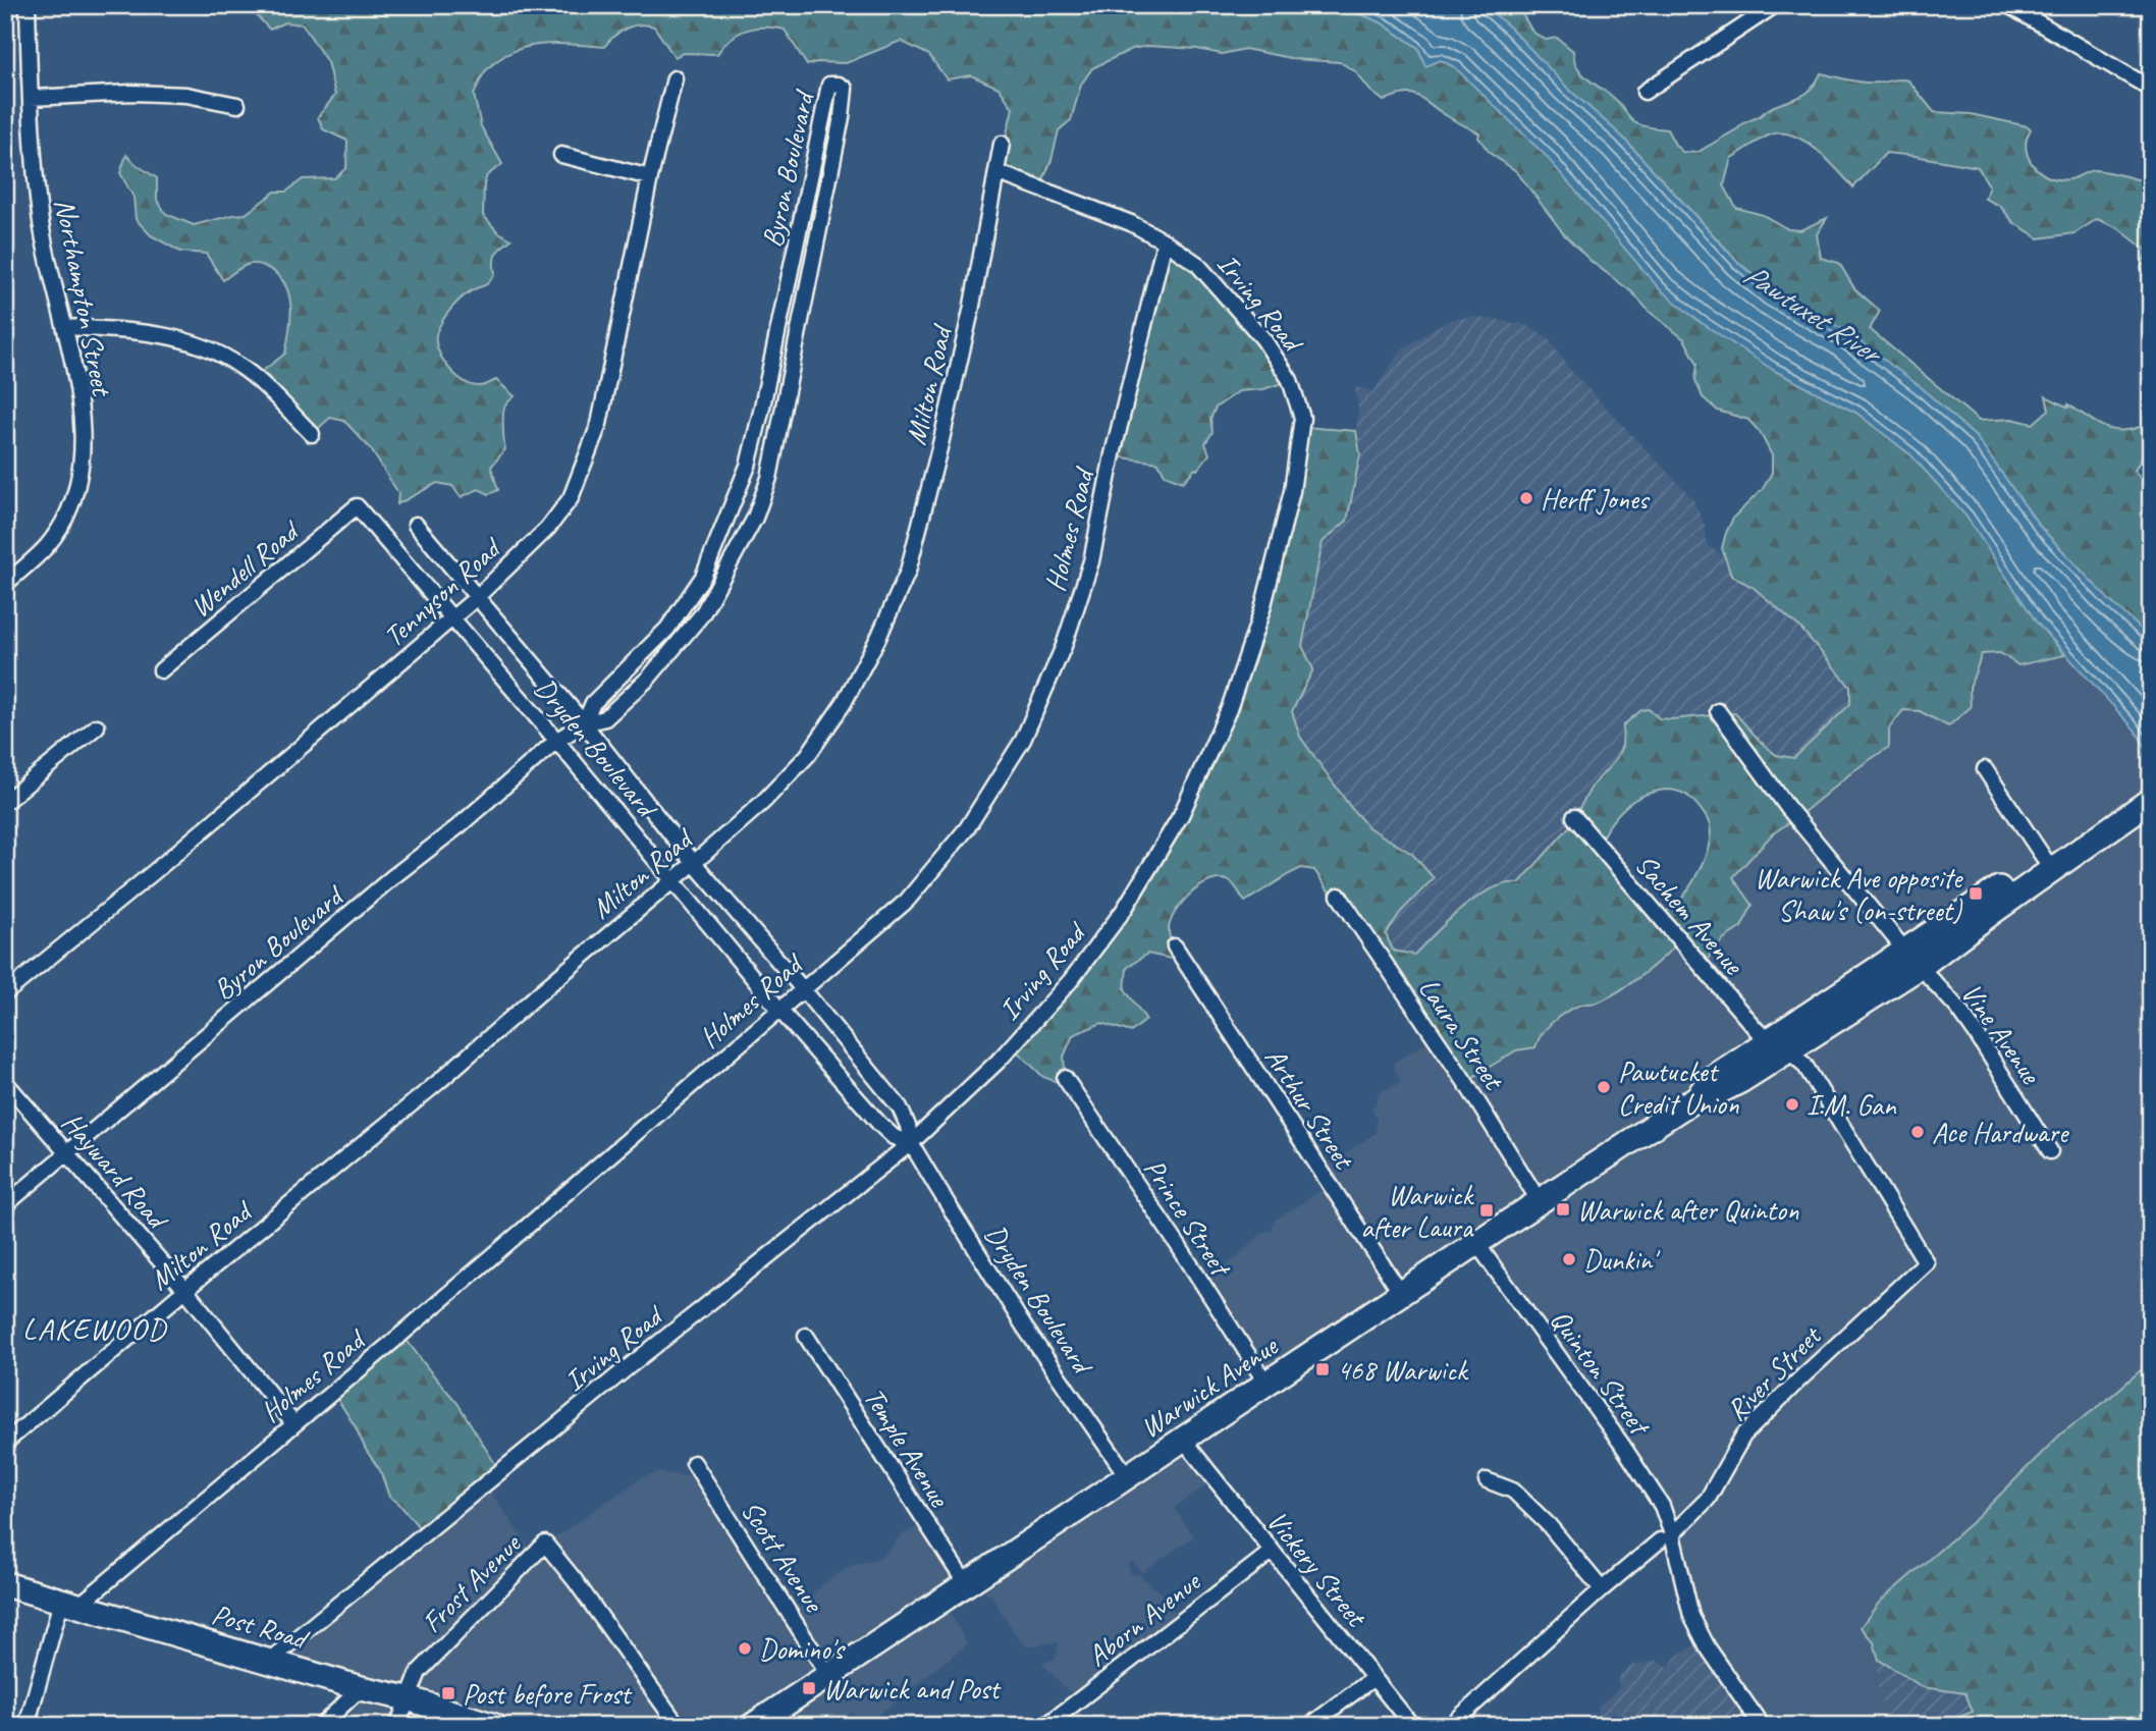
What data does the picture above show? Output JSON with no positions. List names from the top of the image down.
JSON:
{
  "streets": {
    "main road": ["Warwick Avenue", "Post Road"],
    "street": [
      "Byron Boulevard",
      "Northampton Street",
      "Irving Road",
      "Milton Road",
      "Holmes Road",
      "Wendell Road",
      "Tennyson Road",
      "Dryden Boulevard",
      "Sachem Avenue",
      "Laura Street",
      "Vine Avenue",
      "Arthur Street",
      "Hayward Road",
      "Prince Street",
      "Quinton Street",
      "River Street",
      "Temple Avenue",
      "Scott Avenue",
      "Vickery Street",
      "Frost Avenue",
      "Aborn Avenue"
    ]
  },
  "crossings": [
    ["Byron Boulevard", "Dryden Boulevard"],
    ["Byron Boulevard", "Hayward Road"],
    ["Irving Road", "Milton Road"],
    ["Irving Road", "Holmes Road"],
    ["Irving Road", "Dryden Boulevard"],
    ["Irving Road", "Post Road"],
    ["Milton Road", "Dryden Boulevard"],
    ["Milton Road", "Hayward Road"],
    ["Holmes Road", "Dryden Boulevard"],
    ["Holmes Road", "Hayward Road"],
    ["Holmes Road", "Post Road"],
    ["Wendell Road", "Dryden Boulevard"],
    ["Tennyson Road", "Dryden Boulevard"],
    ["Dryden Boulevard", "Warwick Avenue"],
    ["Sachem Avenue", "River Street"],
    ["Sachem Avenue", "Warwick Avenue"],
    ["Laura Street", "Warwick Avenue"],
    ["Vine Avenue", "Warwick Avenue"],
    ["Arthur Street", "Warwick Avenue"],
    ["Prince Street", "Warwick Avenue"],
    ["Quinton Street", "River Street"],
    ["Quinton Street", "Warwick Avenue"],
    ["Warwick Avenue", "Temple Avenue"],
    ["Warwick Avenue", "Scott Avenue"],
    ["Warwick Avenue", "Vickery Street"],
    ["Vickery Street", "Aborn Avenue"],
    ["Frost Avenue", "Post Road"]
  ],
  "districts": ["LAKEWOOD"],
  "water": ["Pawtuxet River"],
  "places": {
    "other": [
      "Herff Jones",
      "Pawtucket Credit Union",
      "I.M. Gan",
      "Ace Hardware",
      "Dunkin'",
      "Domino's"
    ],
    "transit": [
      "Warwick Ave opposite Shaw's (on-street)",
      "Warwick after Quinton",
      "Warwick after Laura",
      "468 Warwick",
      "Warwick and Post",
      "Post before Frost"
    ]
  }
}
